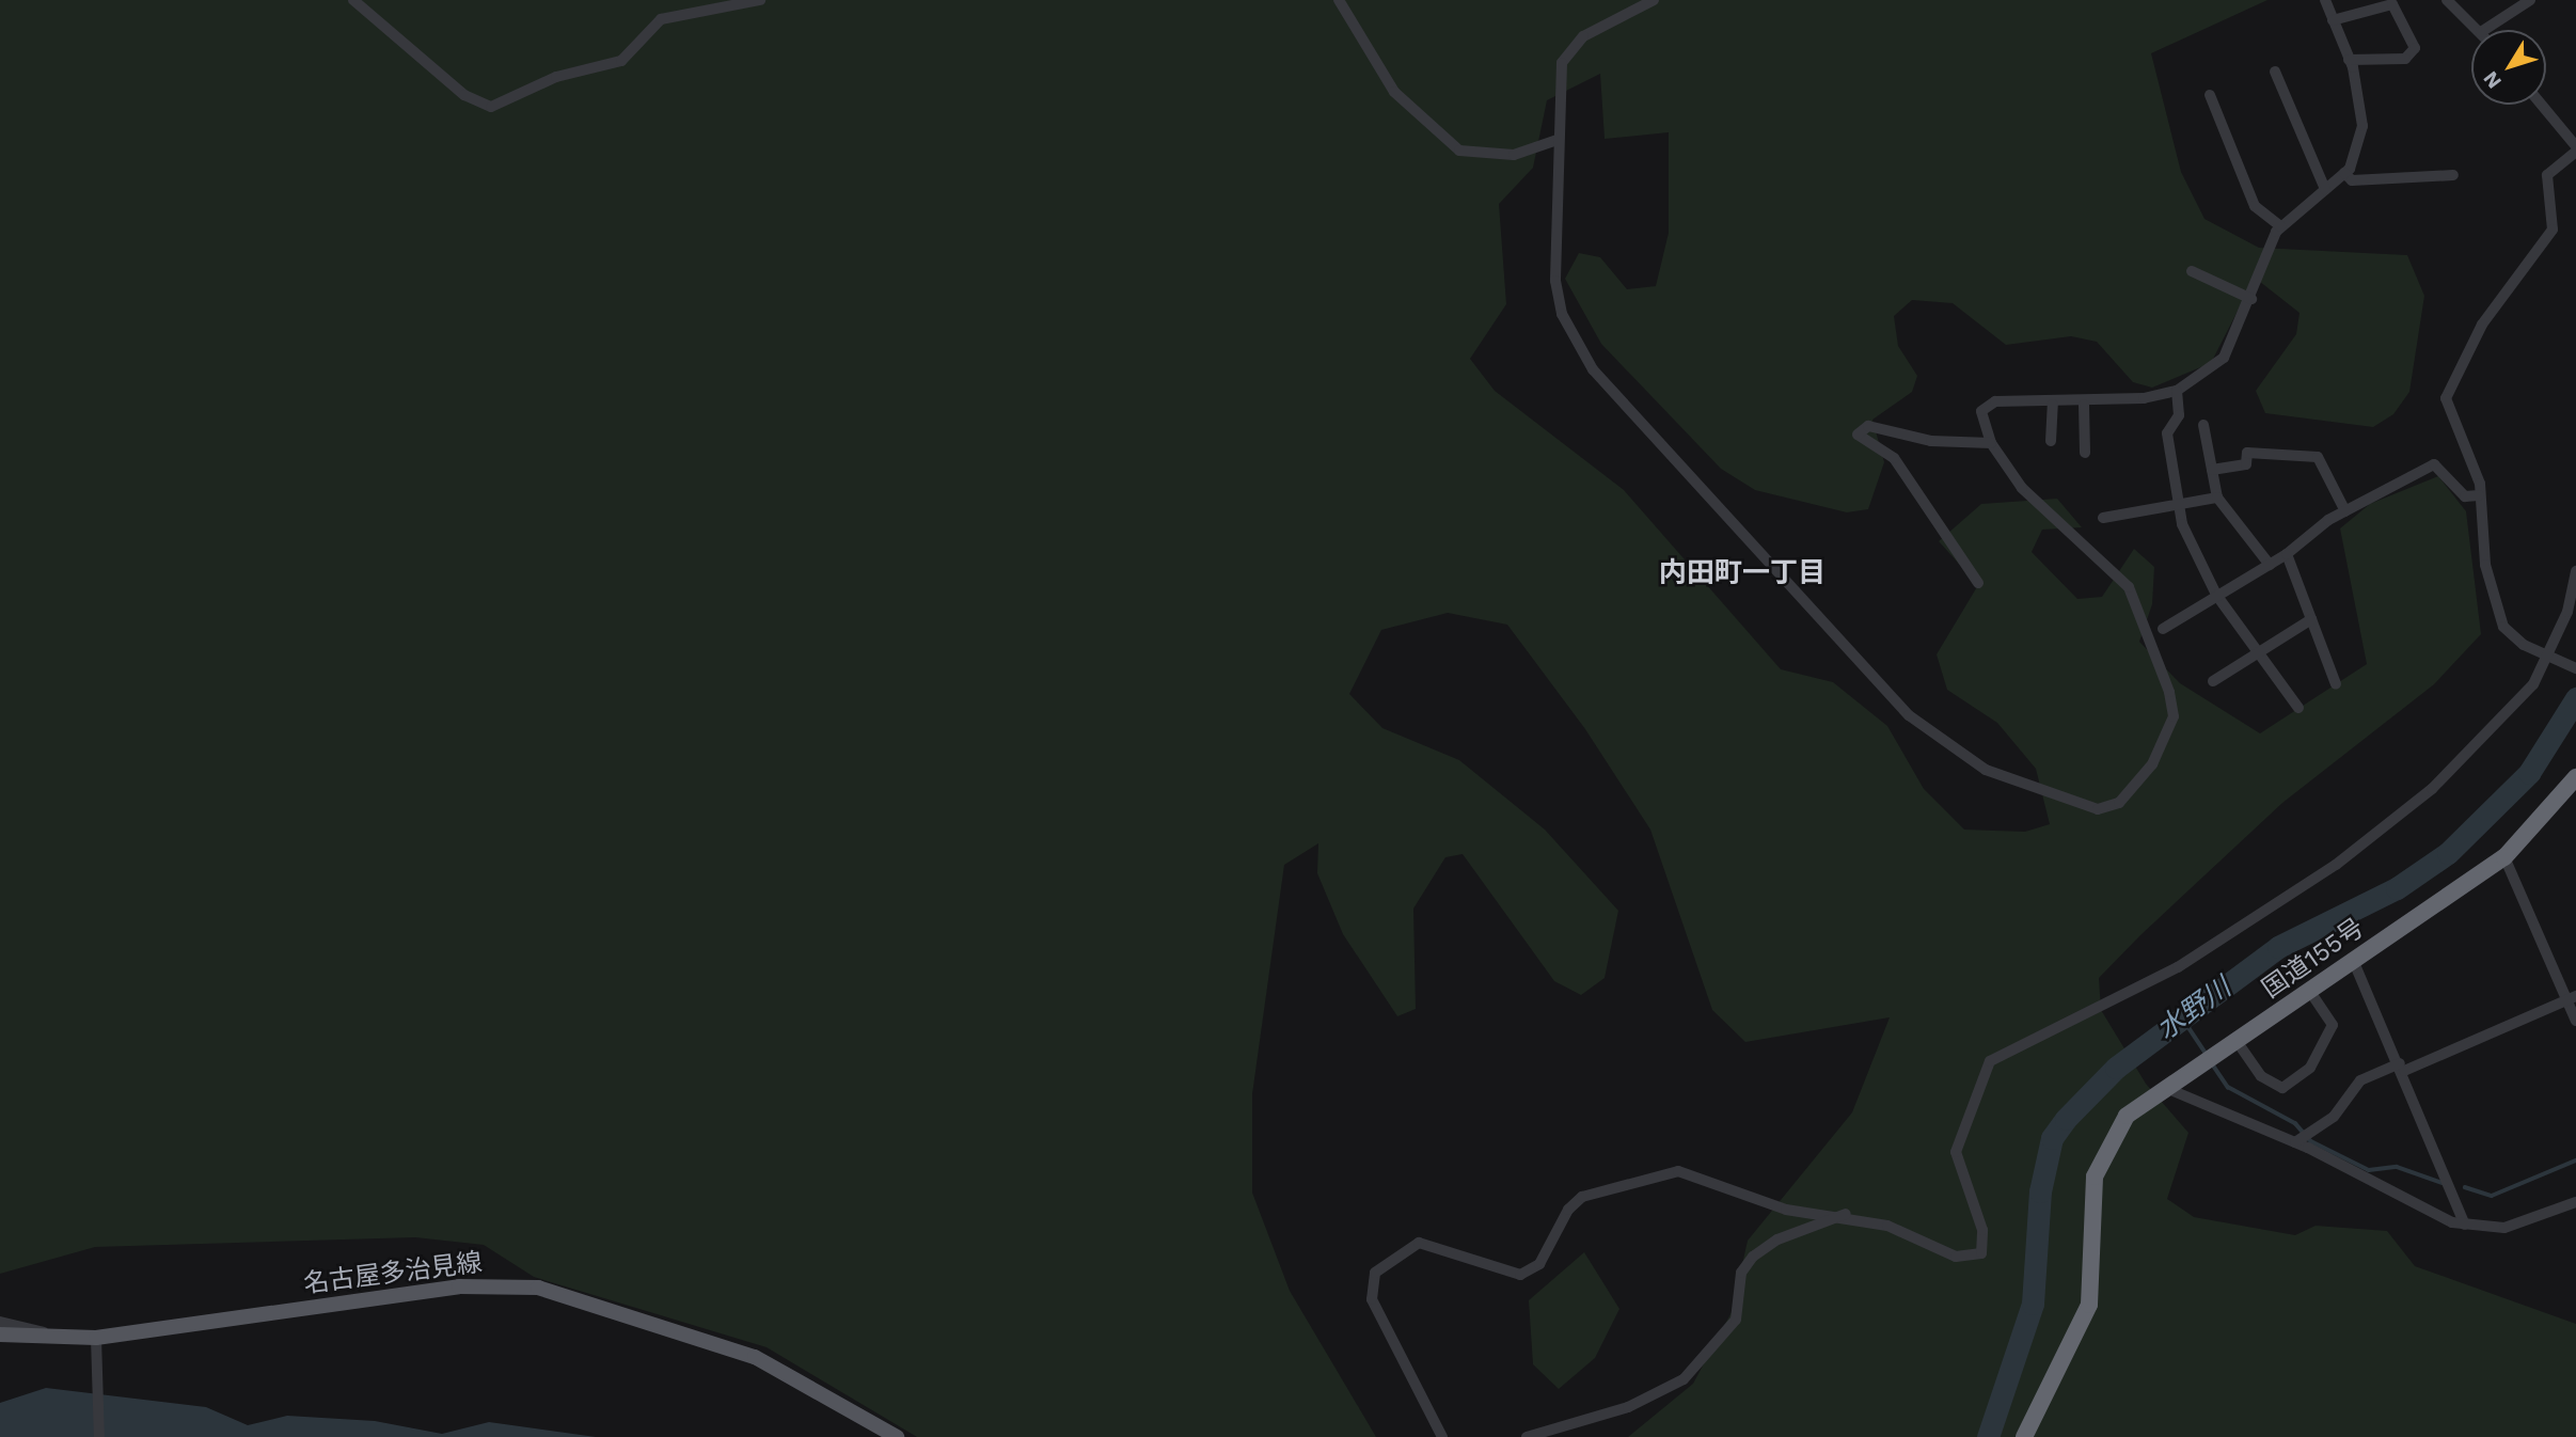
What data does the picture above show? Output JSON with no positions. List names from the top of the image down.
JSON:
{
  "streets": {
    "highway": ["国道155号"],
    "main road": ["名古屋多治見線"]
  },
  "districts": ["内田町一丁目"],
  "water": ["水野川"],
  "north": "bottom left"
}
